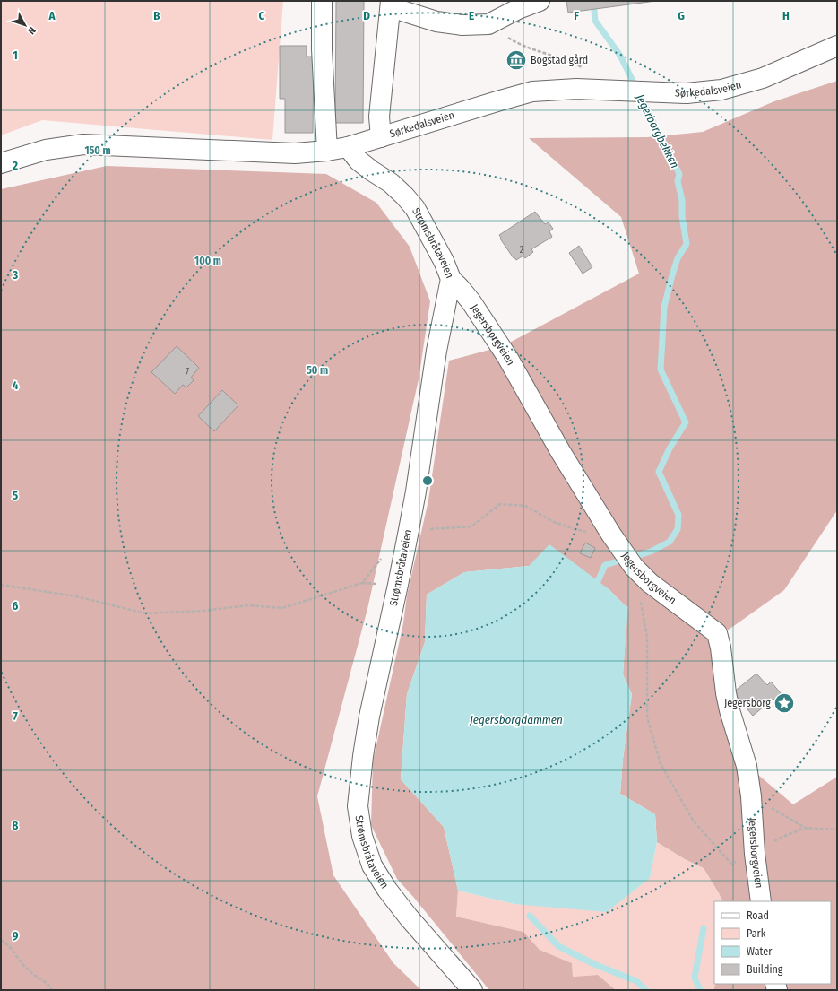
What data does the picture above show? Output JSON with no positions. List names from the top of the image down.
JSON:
{
  "streets": {
    "street": ["Sørkedalsveien", "Strømsbråtaveien", "Jegersborgveien"]
  },
  "crossings": [
    ["Sørkedalsveien", "Strømsbråtaveien"],
    ["Strømsbråtaveien", "Jegersborgveien"]
  ],
  "water": ["Jegerborgbekken", "Jegersborgdammen"],
  "places": {
    "museum": ["Bogstad gård"],
    "place": ["Jegersborg"]
  },
  "house_numbers": ["2", "7"],
  "legend": [
    "Road",
    "Park",
    "Water",
    "Building"
  ],
  "north": "bottom right",
  "grid": {
    "columns": [
      "A",
      "B",
      "C",
      "D",
      "E",
      "F",
      "G",
      "H"
    ],
    "rows": [
      "1",
      "2",
      "3",
      "4",
      "5",
      "6",
      "7",
      "8",
      "9"
    ]
  },
  "rings": ["150 m", "100 m", "50 m"]
}
